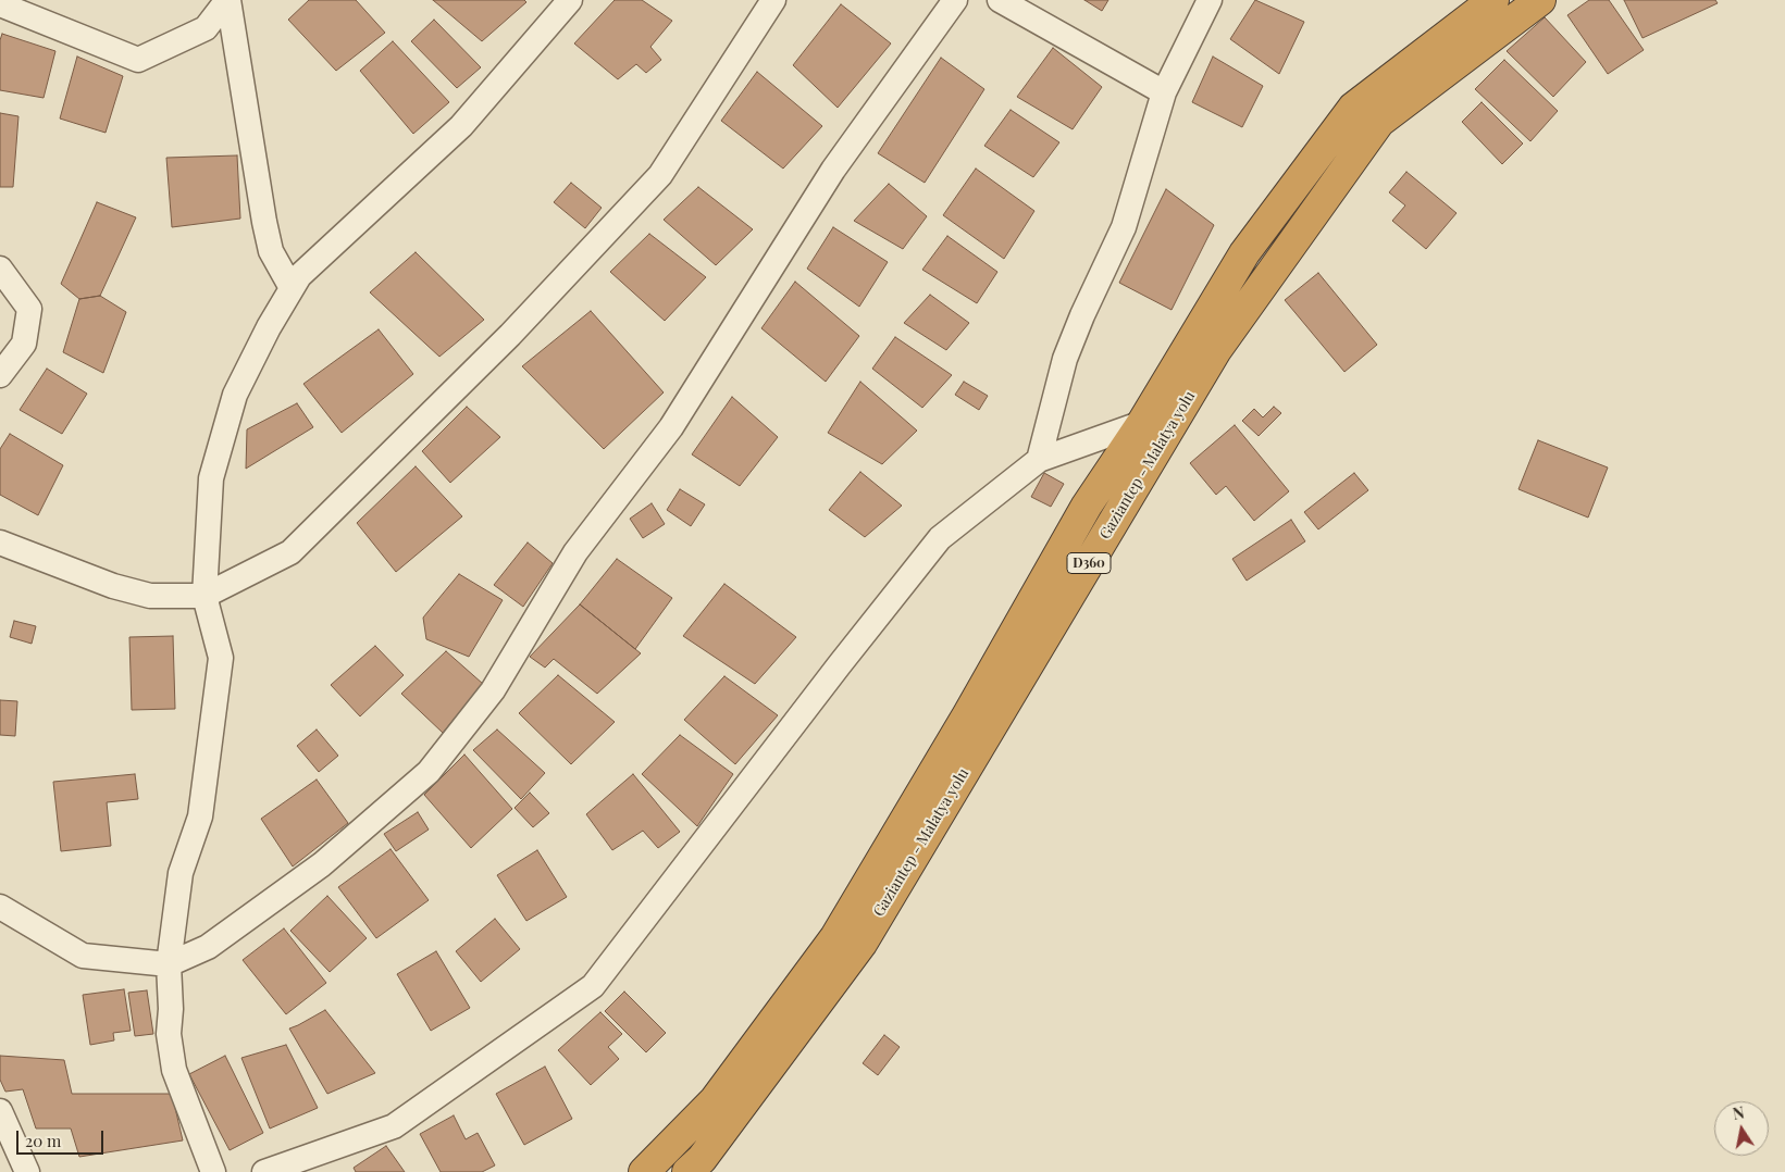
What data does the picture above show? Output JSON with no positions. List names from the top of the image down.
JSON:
{
  "streets": {
    "highway": ["Gaziantep - Malatya yolu", "D360"]
  },
  "scale_bar": "20 m",
  "north": "top"
}
